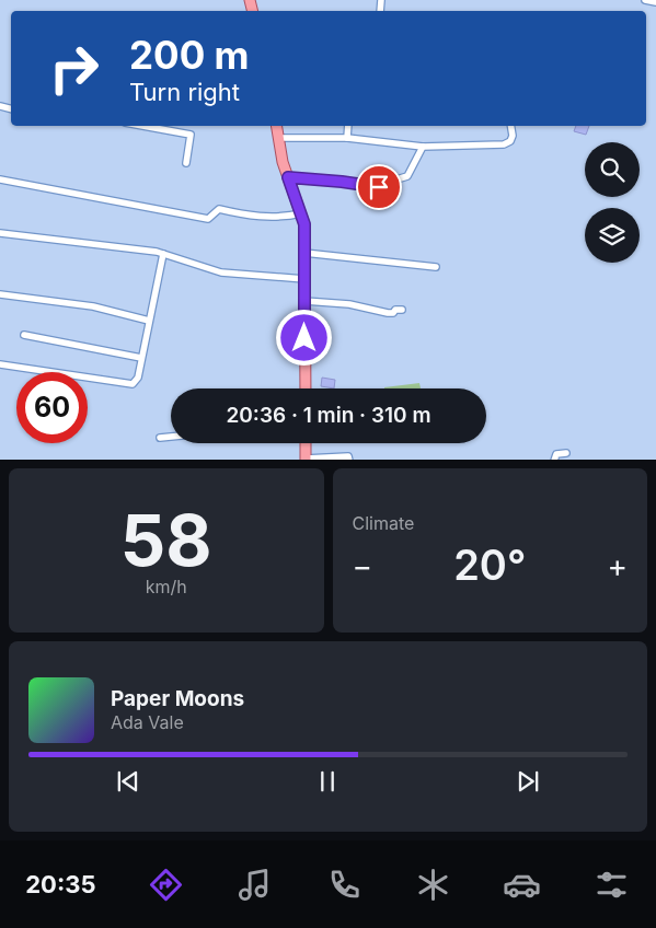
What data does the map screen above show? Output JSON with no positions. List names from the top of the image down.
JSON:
{
  "page": {
    "turn": ["200 m", "Turn right"],
    "limit": "60",
    "trip": "20:36 · 1 min · 310 m",
    "tile": [
      ["58", "km/h"],
      "Climate"
    ],
    "heat": ["−", "20°", "+"],
    "song": ["Paper Moons", "Ada Vale"],
    "tabs": "20:35"
  }
}
